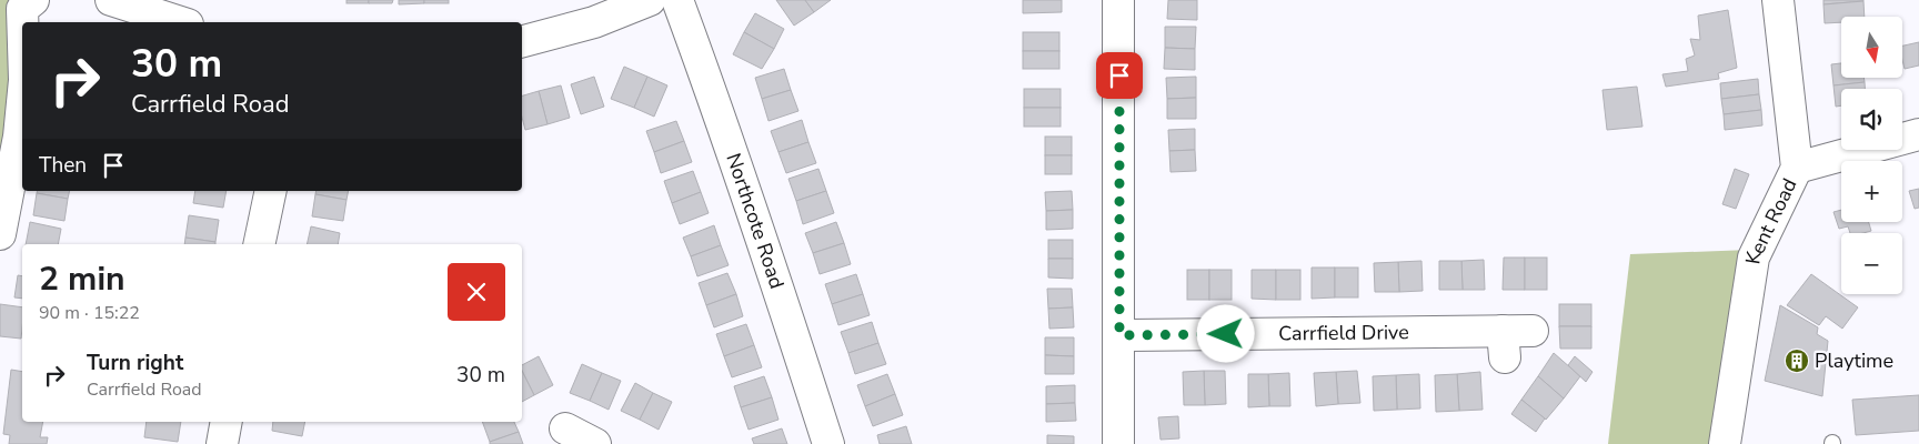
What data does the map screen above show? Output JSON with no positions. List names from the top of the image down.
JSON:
{
  "streets": {
    "street": ["Northcote Road", "Kent Road", "Carrfield Drive"]
  },
  "places": {
    "building": ["Playtime"]
  },
  "north": "bottom",
  "page": {
    "map_buttons": ["+", "−"],
    "turn": ["30 m", "Carrfield Road"],
    "then": "Then",
    "heading": ["2 min", "90 m · 15:22"],
    "list": [
      {
        "name": "Turn right",
        "note": "Carrfield Road",
        "value": "30 m"
      }
    ]
  }
}
